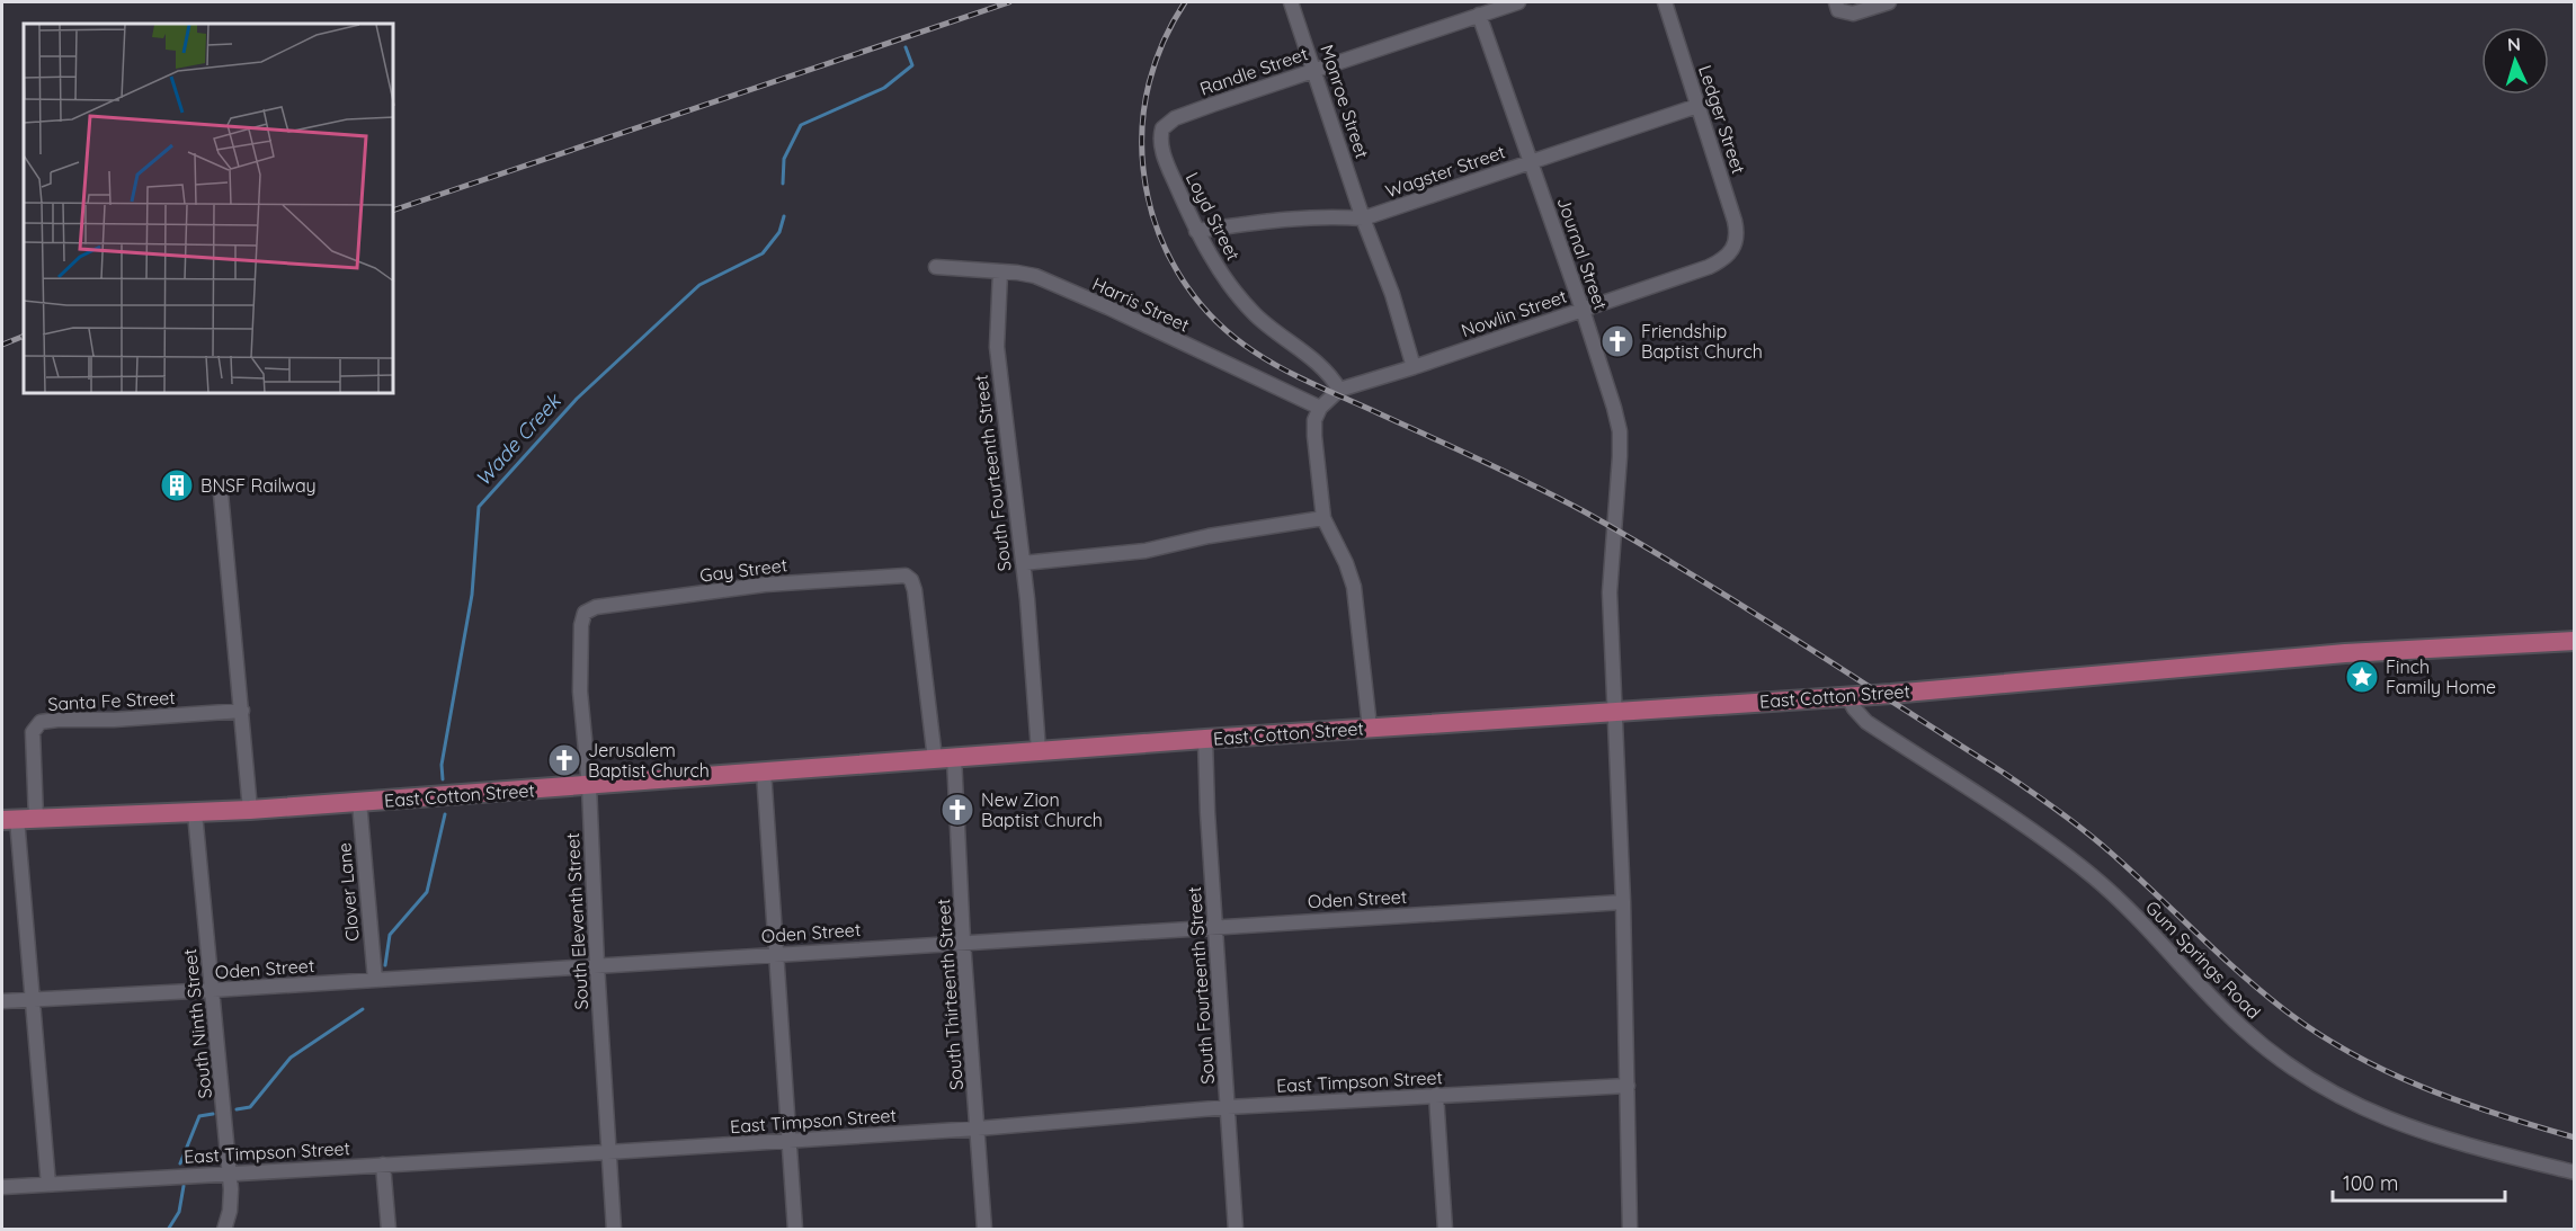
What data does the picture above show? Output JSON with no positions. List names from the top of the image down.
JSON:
{
  "streets": {
    "main road": ["East Cotton Street"],
    "street": [
      "Randle Street",
      "Monroe Street",
      "Ledger Street",
      "Wagster Street",
      "Loyd Street",
      "Journal Street",
      "Harris Street",
      "Nowlin Street",
      "South Fourteenth Street",
      "Gay Street",
      "Santa Fe Street",
      "Clover Lane",
      "Oden Street",
      "South Eleventh Street",
      "Gum Springs Road",
      "South Thirteenth Street",
      "South Ninth Street",
      "East Timpson Street"
    ]
  },
  "crossings": [
    ["Randle Street", "Monroe Street"],
    ["Randle Street", "Loyd Street"],
    ["Randle Street", "Journal Street"],
    ["Monroe Street", "Wagster Street"],
    ["Monroe Street", "Nowlin Street"],
    ["Ledger Street", "Wagster Street"],
    ["Ledger Street", "Nowlin Street"],
    ["Wagster Street", "Loyd Street"],
    ["Wagster Street", "Journal Street"],
    ["Loyd Street", "Nowlin Street"],
    ["Journal Street", "Nowlin Street"],
    ["Journal Street", "East Cotton Street"],
    ["Journal Street", "Oden Street"],
    ["Journal Street", "East Timpson Street"],
    ["Harris Street", "South Fourteenth Street"],
    ["South Fourteenth Street", "East Cotton Street"],
    ["South Fourteenth Street", "Oden Street"],
    ["South Fourteenth Street", "East Timpson Street"],
    ["Gay Street", "East Cotton Street"],
    ["Gay Street", "South Eleventh Street"],
    ["East Cotton Street", "Santa Fe Street"],
    ["East Cotton Street", "Clover Lane"],
    ["East Cotton Street", "South Eleventh Street"],
    ["East Cotton Street", "Gum Springs Road"],
    ["East Cotton Street", "South Thirteenth Street"],
    ["East Cotton Street", "South Ninth Street"],
    ["Clover Lane", "Oden Street"],
    ["Oden Street", "South Eleventh Street"],
    ["Oden Street", "South Thirteenth Street"],
    ["Oden Street", "South Ninth Street"],
    ["South Eleventh Street", "East Timpson Street"],
    ["South Thirteenth Street", "East Timpson Street"],
    ["South Ninth Street", "East Timpson Street"]
  ],
  "water": ["Wade Creek"],
  "places": {
    "church": ["Friendship Baptist Church", "Jerusalem Baptist Church", "New Zion Baptist Church"],
    "building": ["BNSF Railway"],
    "place": ["Finch Family Home"]
  },
  "scale_bar": "100 m",
  "north": "top"
}
